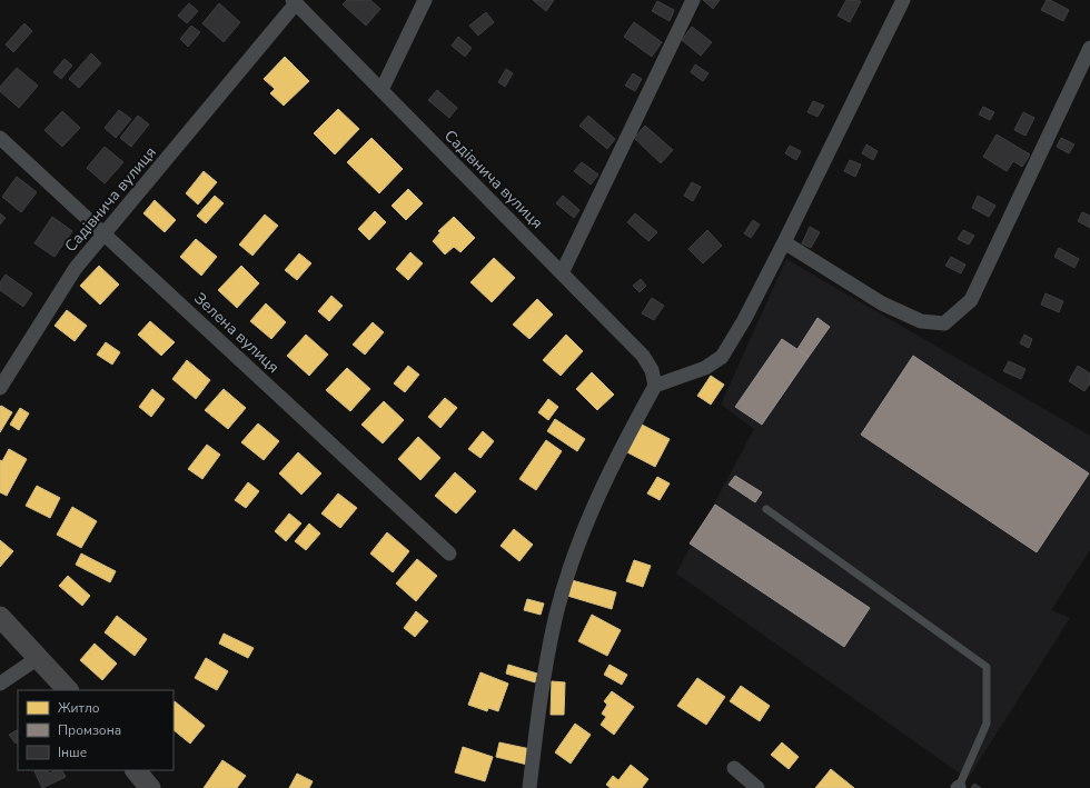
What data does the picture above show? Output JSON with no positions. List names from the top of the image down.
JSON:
{
  "streets": {
    "street": ["Садівнича вулиця", "Зелена вулиця"]
  },
  "crossings": [
    ["Садівнича вулиця", "Зелена вулиця"]
  ],
  "legend": ["Житло", "Промзона", "Інше"]
}
